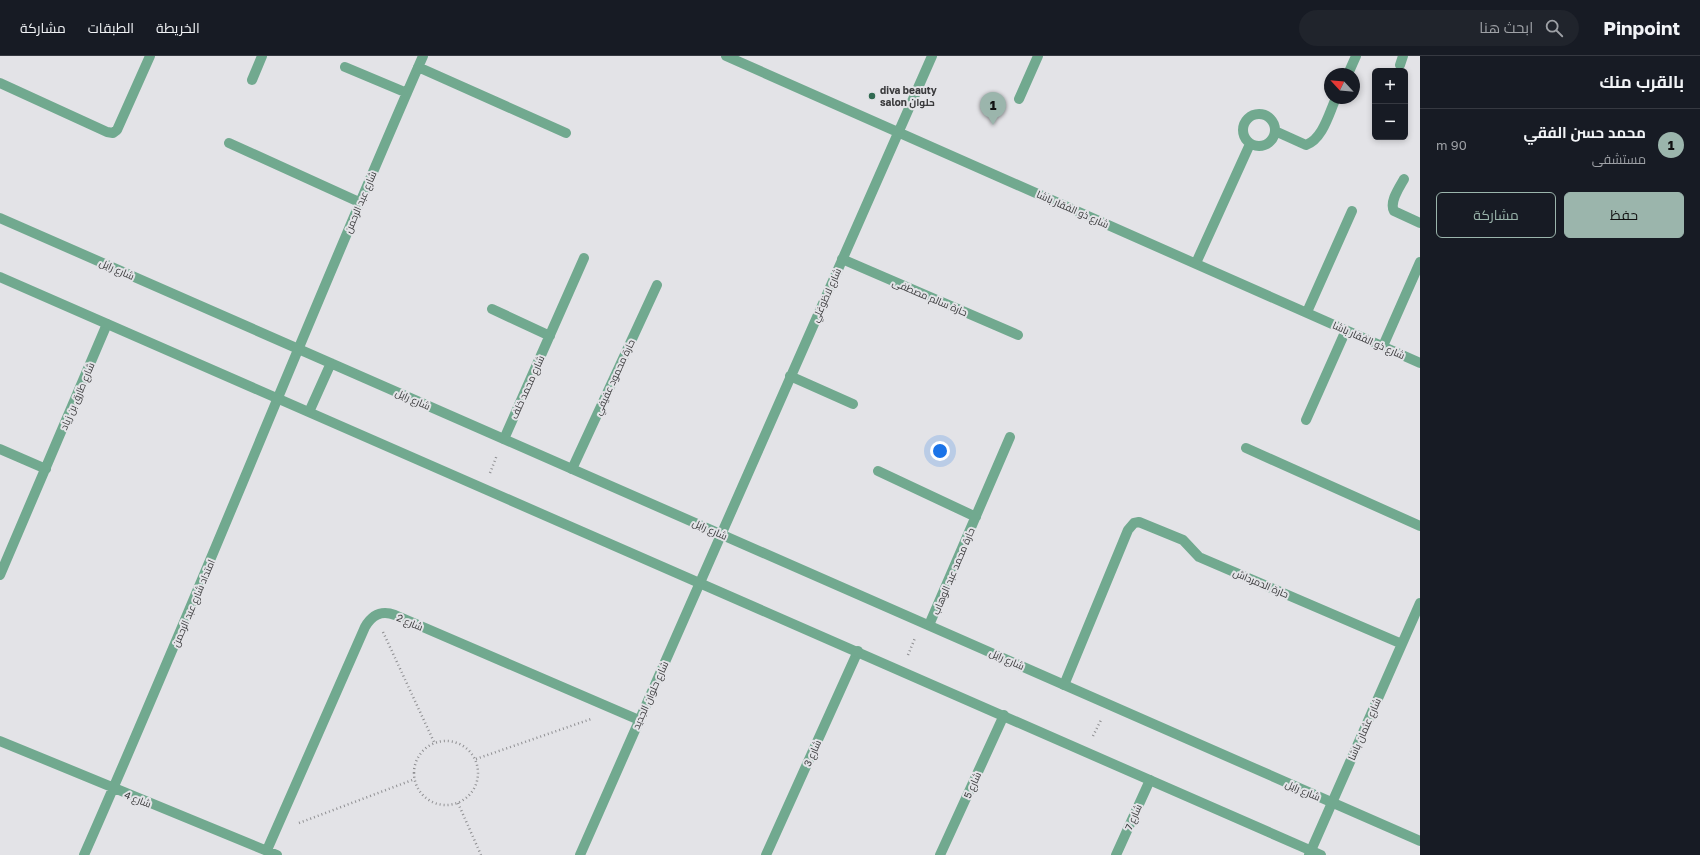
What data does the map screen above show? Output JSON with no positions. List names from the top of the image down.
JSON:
{
  "streets": {
    "street": [
      "شارع عبد الرحمن",
      "شارع ذو الفقار باشا",
      "شارع رايل",
      "شارع لاظوغلي",
      "حارة سالم مصطفى",
      "حارة محمود عفيفي",
      "شارع محمد خلف",
      "شارع طارق بن زياد",
      "حارة محمد عبد الوهاب",
      "حارة الدمرداش",
      "امتداد شارع عبد الرحمن",
      "شارع 2",
      "شارع حلوان الجديد",
      "شارع عثمان باشا",
      "شارع 3",
      "شارع 5",
      "شارع 4",
      "شارع 7"
    ]
  },
  "crossings": [
    ["شارع عبد الرحمن", "شارع رايل"],
    ["شارع عبد الرحمن", "امتداد شارع عبد الرحمن"],
    ["شارع ذو الفقار باشا", "شارع لاظوغلي"],
    ["شارع رايل", "شارع لاظوغلي"],
    ["شارع رايل", "حارة محمود عفيفي"],
    ["شارع رايل", "شارع محمد خلف"],
    ["شارع رايل", "حارة محمد عبد الوهاب"],
    ["شارع رايل", "حارة الدمرداش"],
    ["شارع رايل", "امتداد شارع عبد الرحمن"],
    ["شارع رايل", "شارع حلوان الجديد"],
    ["شارع رايل", "شارع عثمان باشا"],
    ["شارع لاظوغلي", "حارة سالم مصطفى"],
    ["شارع لاظوغلي", "شارع حلوان الجديد"],
    ["حارة الدمرداش", "شارع عثمان باشا"],
    ["امتداد شارع عبد الرحمن", "شارع 4"],
    ["شارع 2", "شارع حلوان الجديد"]
  ],
  "places": ["diva beauty salon حلوان"],
  "north": "top left",
  "page": {
    "header": "Pinpoint",
    "search": "ابحث هنا",
    "nav": ["الخريطة", "الطبقات", "مشاركة"],
    "heading": "بالقرب منك",
    "map_buttons": ["+", "−"],
    "pins": "1",
    "list": [
      {
        "mark": "1",
        "name": "محمد حسن الفقي",
        "note": "مستشفى",
        "value": "90 m"
      }
    ],
    "buttons": ["حفظ", "مشاركة"]
  }
}
